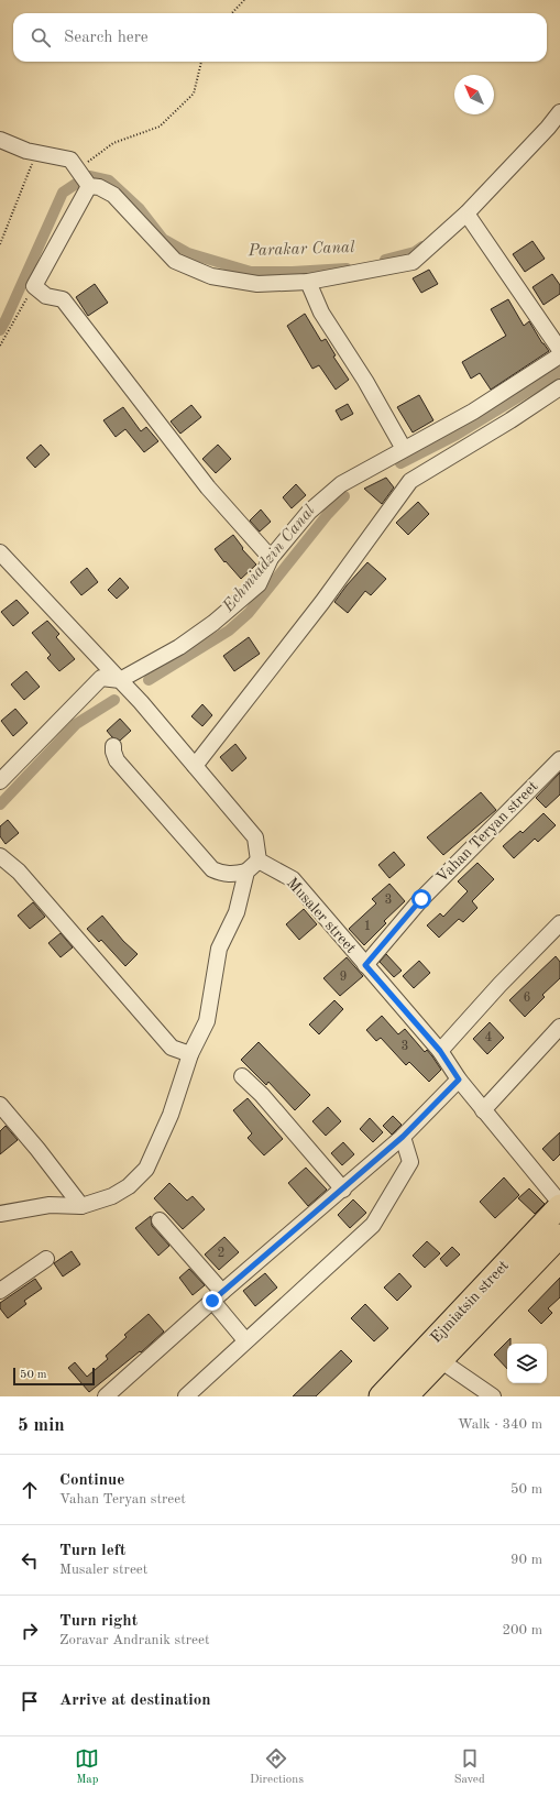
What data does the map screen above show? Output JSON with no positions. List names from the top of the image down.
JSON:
{
  "streets": {
    "highway": ["Ejmiatsin street"],
    "street": ["Vahan Teryan street", "Musaler street"]
  },
  "crossings": [
    ["Vahan Teryan street", "Musaler street"],
    ["Musaler street", "Ejmiatsin street"]
  ],
  "water": ["Parakar Canal", "Echmiadzin Canal"],
  "house_numbers": [
    "3",
    "1",
    "9",
    "6",
    "4",
    "3",
    "2"
  ],
  "scale_bar": "50 m",
  "north": "top left",
  "page": {
    "search": "Search here",
    "scale": "50 m",
    "heading": ["5 min", "Walk · 340 m"],
    "list": [
      ["Continue", "Vahan Teryan street", "50 m"],
      ["Turn left", "Musaler street", "90 m"],
      ["Turn right", "Zoravar Andranik street", "200 m"],
      "Arrive at destination"
    ],
    "nav": ["Map", "Directions", "Saved"]
  }
}
